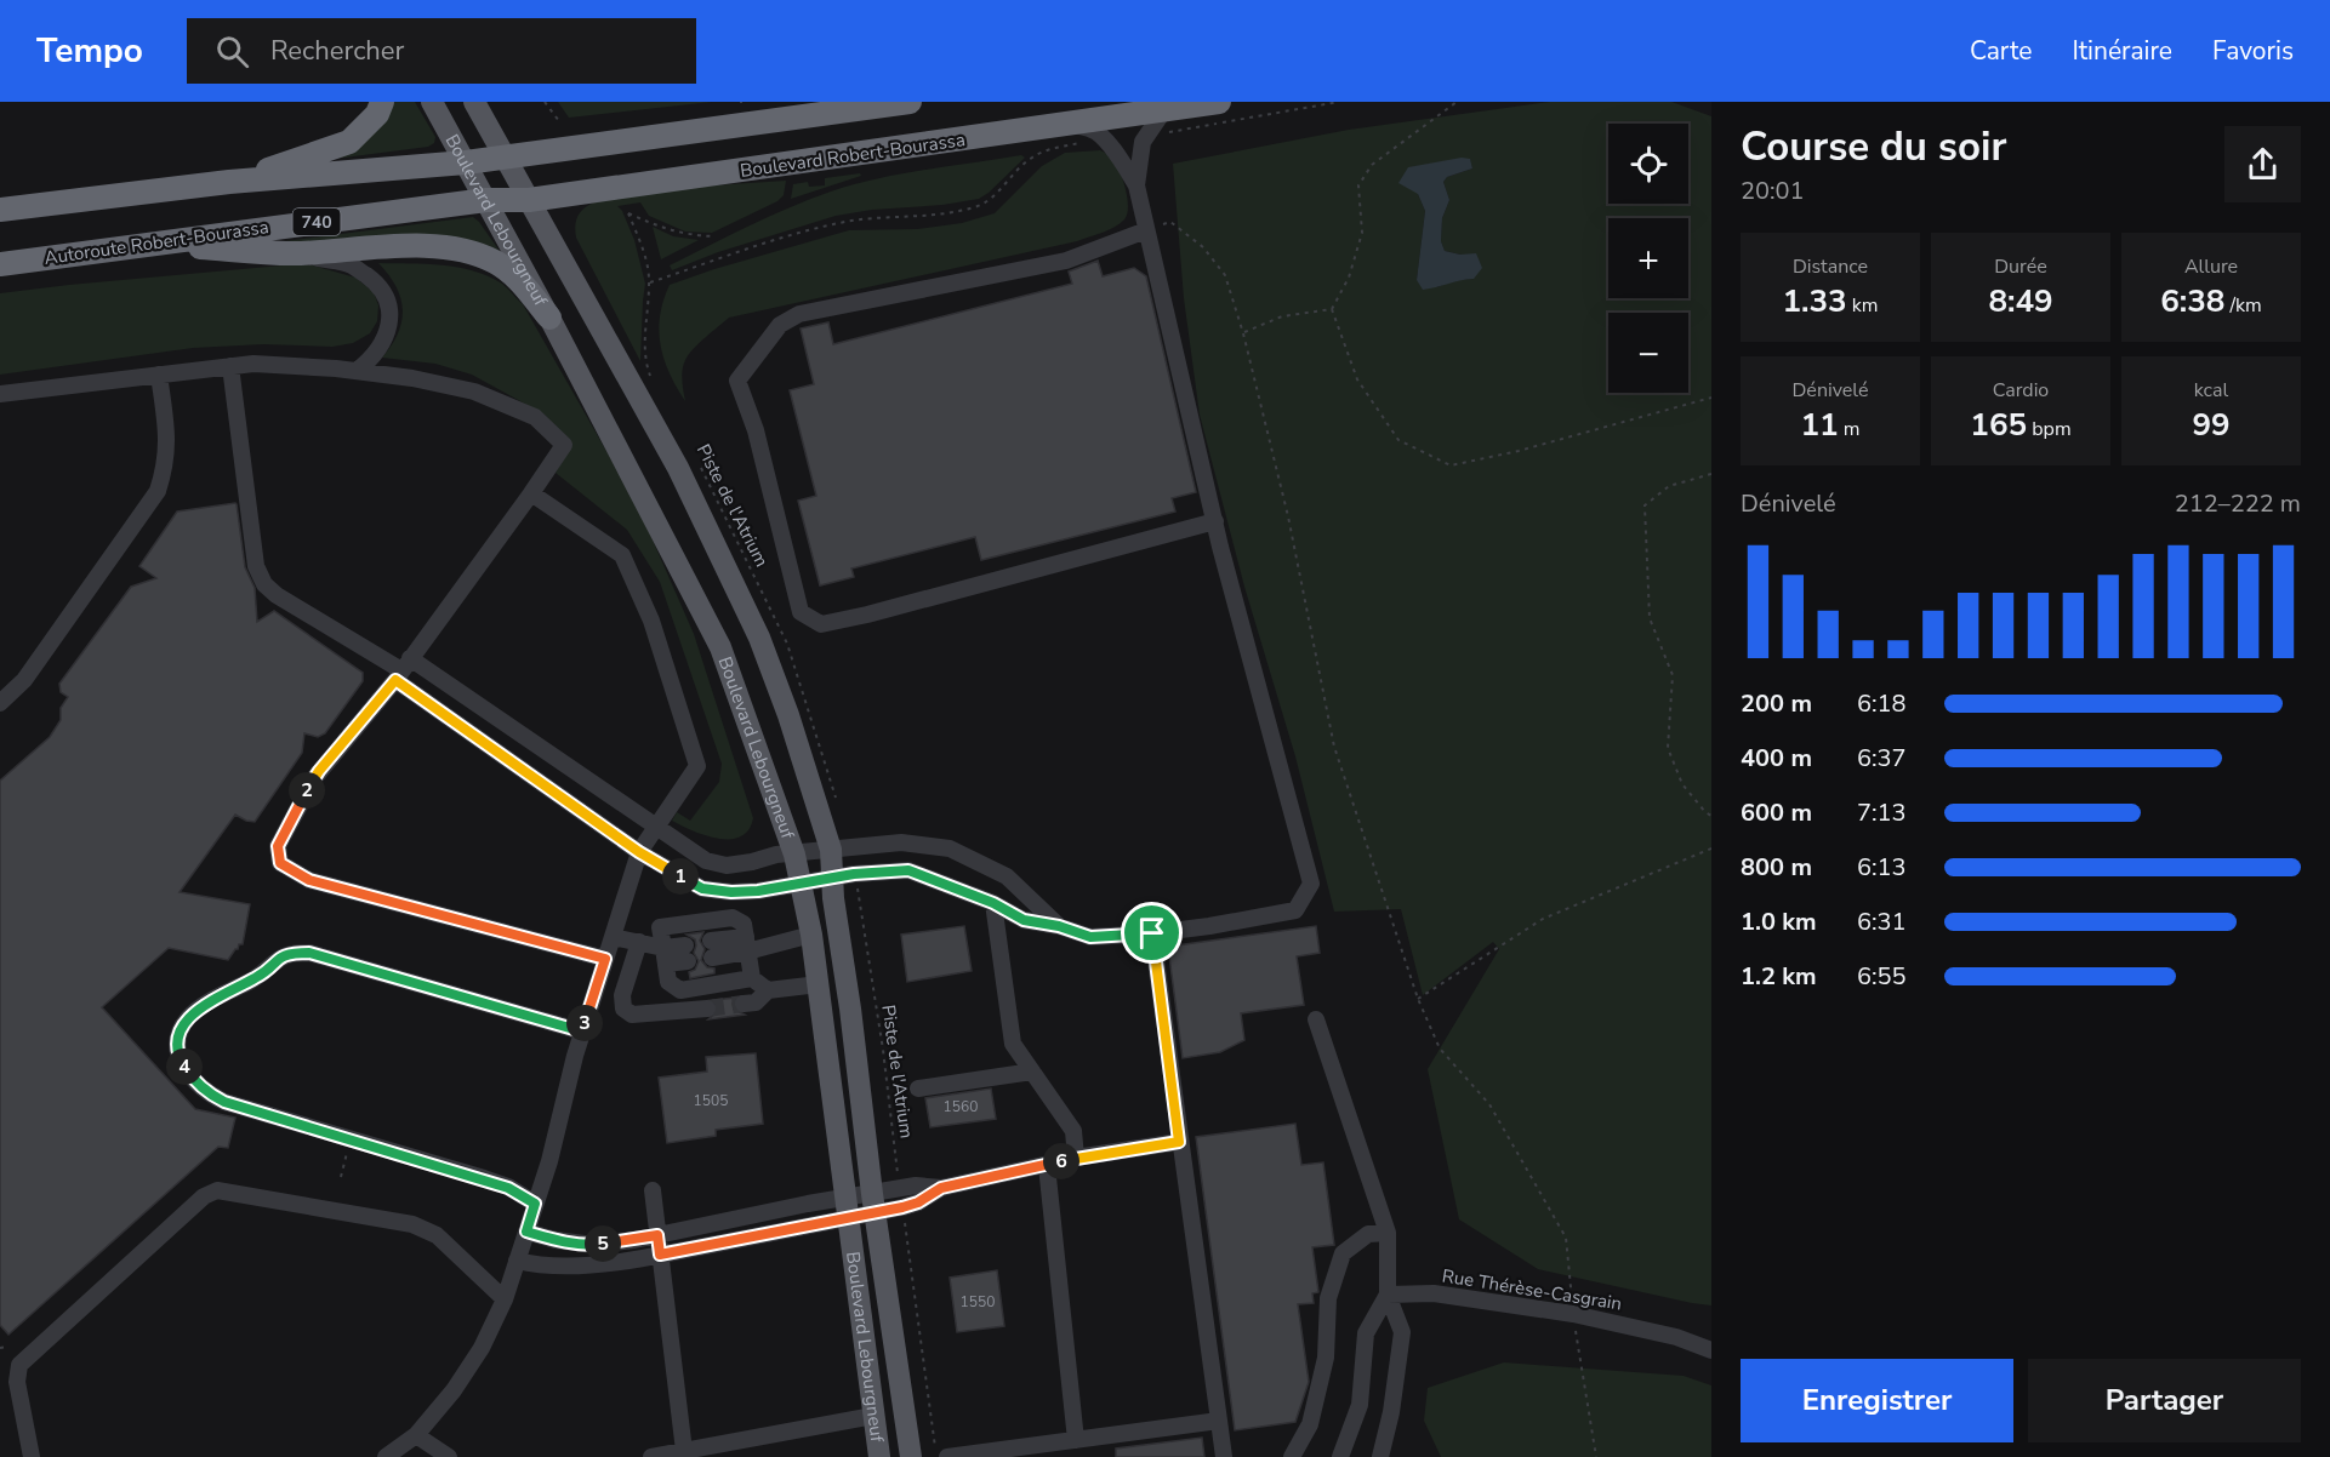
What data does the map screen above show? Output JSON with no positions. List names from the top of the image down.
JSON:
{
  "streets": {
    "highway": ["Boulevard Robert-Bourassa", "740", "Autoroute Robert-Bourassa"],
    "main road": ["Boulevard Lebourgneuf"],
    "street": ["Rue Thérèse-Casgrain"],
    "path": ["Piste de l'Atrium"]
  },
  "crossings": [
    ["Boulevard Robert-Bourassa", "Boulevard Lebourgneuf"],
    ["Boulevard Robert-Bourassa", "Autoroute Robert-Bourassa"],
    ["Boulevard Lebourgneuf", "Autoroute Robert-Bourassa"]
  ],
  "house_numbers": ["1505", "1560", "1550"],
  "page": {
    "header": "Tempo",
    "search": "Rechercher",
    "nav": ["Carte", "Itinéraire", "Favoris"],
    "heading": ["Course du soir", "20:01"],
    "map_buttons": ["+", "−"],
    "stats": [
      ["Distance", "1.33 km"],
      ["Durée", "8:49"],
      ["Allure", "6:38 /km"],
      ["Dénivelé", "11 m"],
      ["Cardio", "165 bpm"],
      ["kcal", "99"]
    ],
    "chart": ["Dénivelé", "212–222 m"],
    "list": [
      {
        "name": "200 m",
        "note": "6:18"
      },
      {
        "name": "400 m",
        "note": "6:37"
      },
      {
        "name": "600 m",
        "note": "7:13"
      },
      {
        "name": "800 m",
        "note": "6:13"
      },
      {
        "name": "1.0 km",
        "note": "6:31"
      },
      {
        "name": "1.2 km",
        "note": "6:55"
      }
    ],
    "pins": [
      "2",
      "1",
      "3",
      "4",
      "6",
      "5"
    ],
    "buttons": ["Enregistrer", "Partager"]
  }
}
